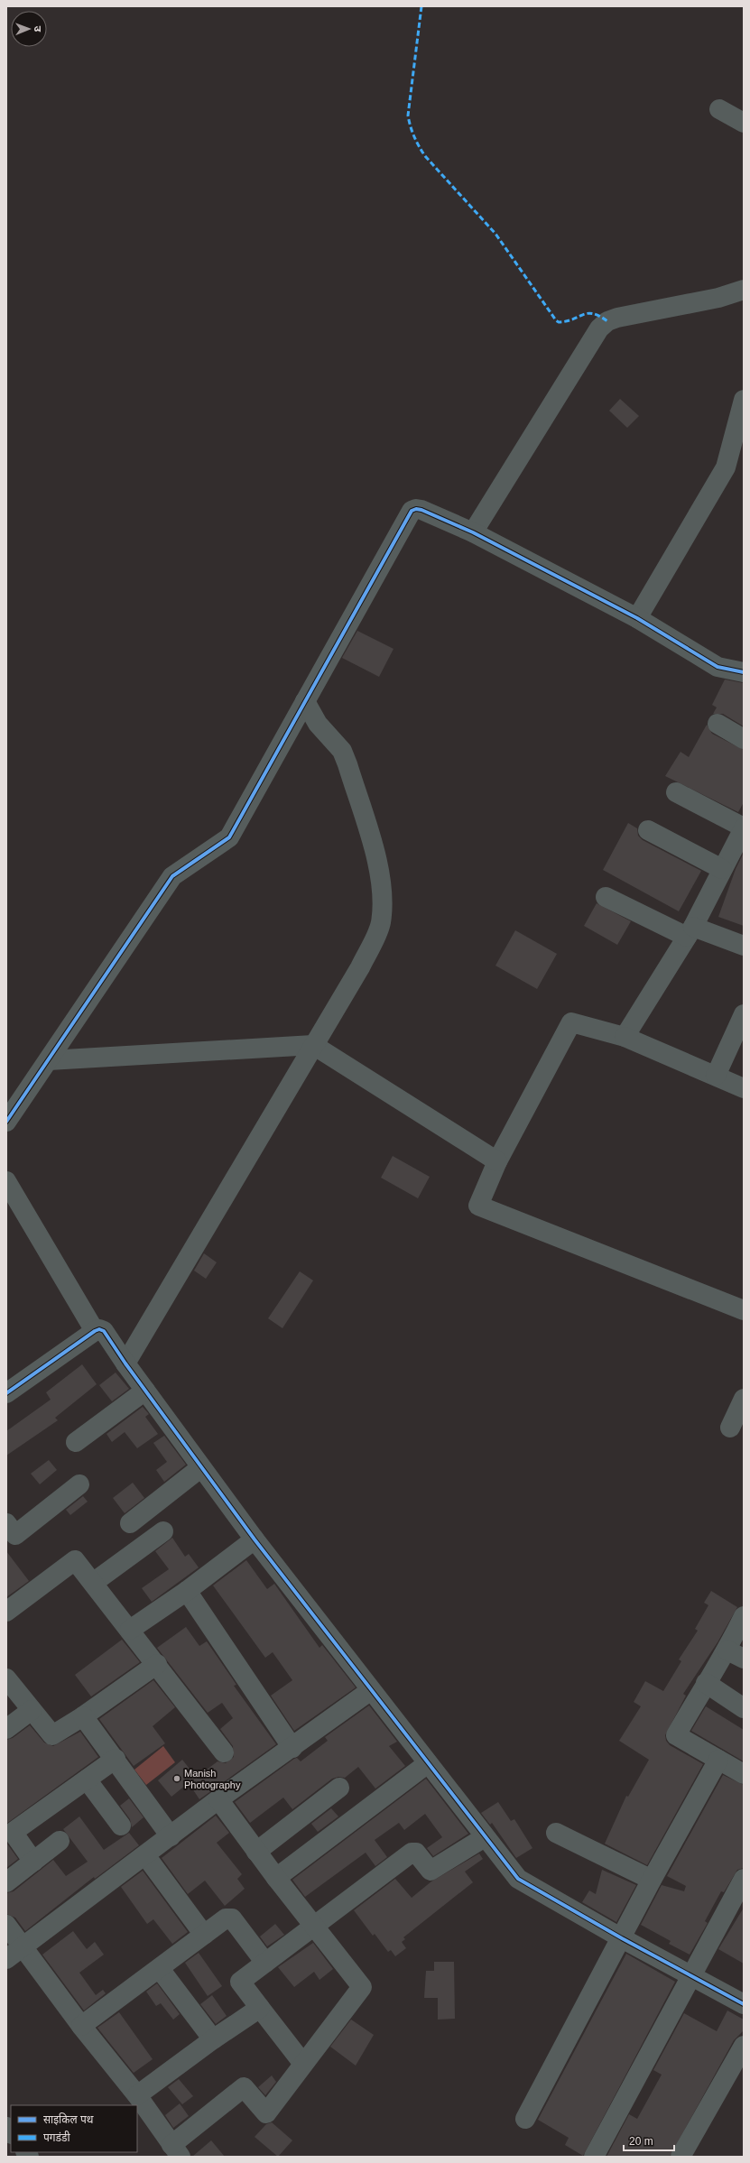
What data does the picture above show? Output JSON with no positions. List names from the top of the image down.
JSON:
{
  "places": ["Manish Photography"],
  "legend": ["साइकिल पथ", "पगडंडी"],
  "scale_bar": "20 m",
  "north": "right"
}
